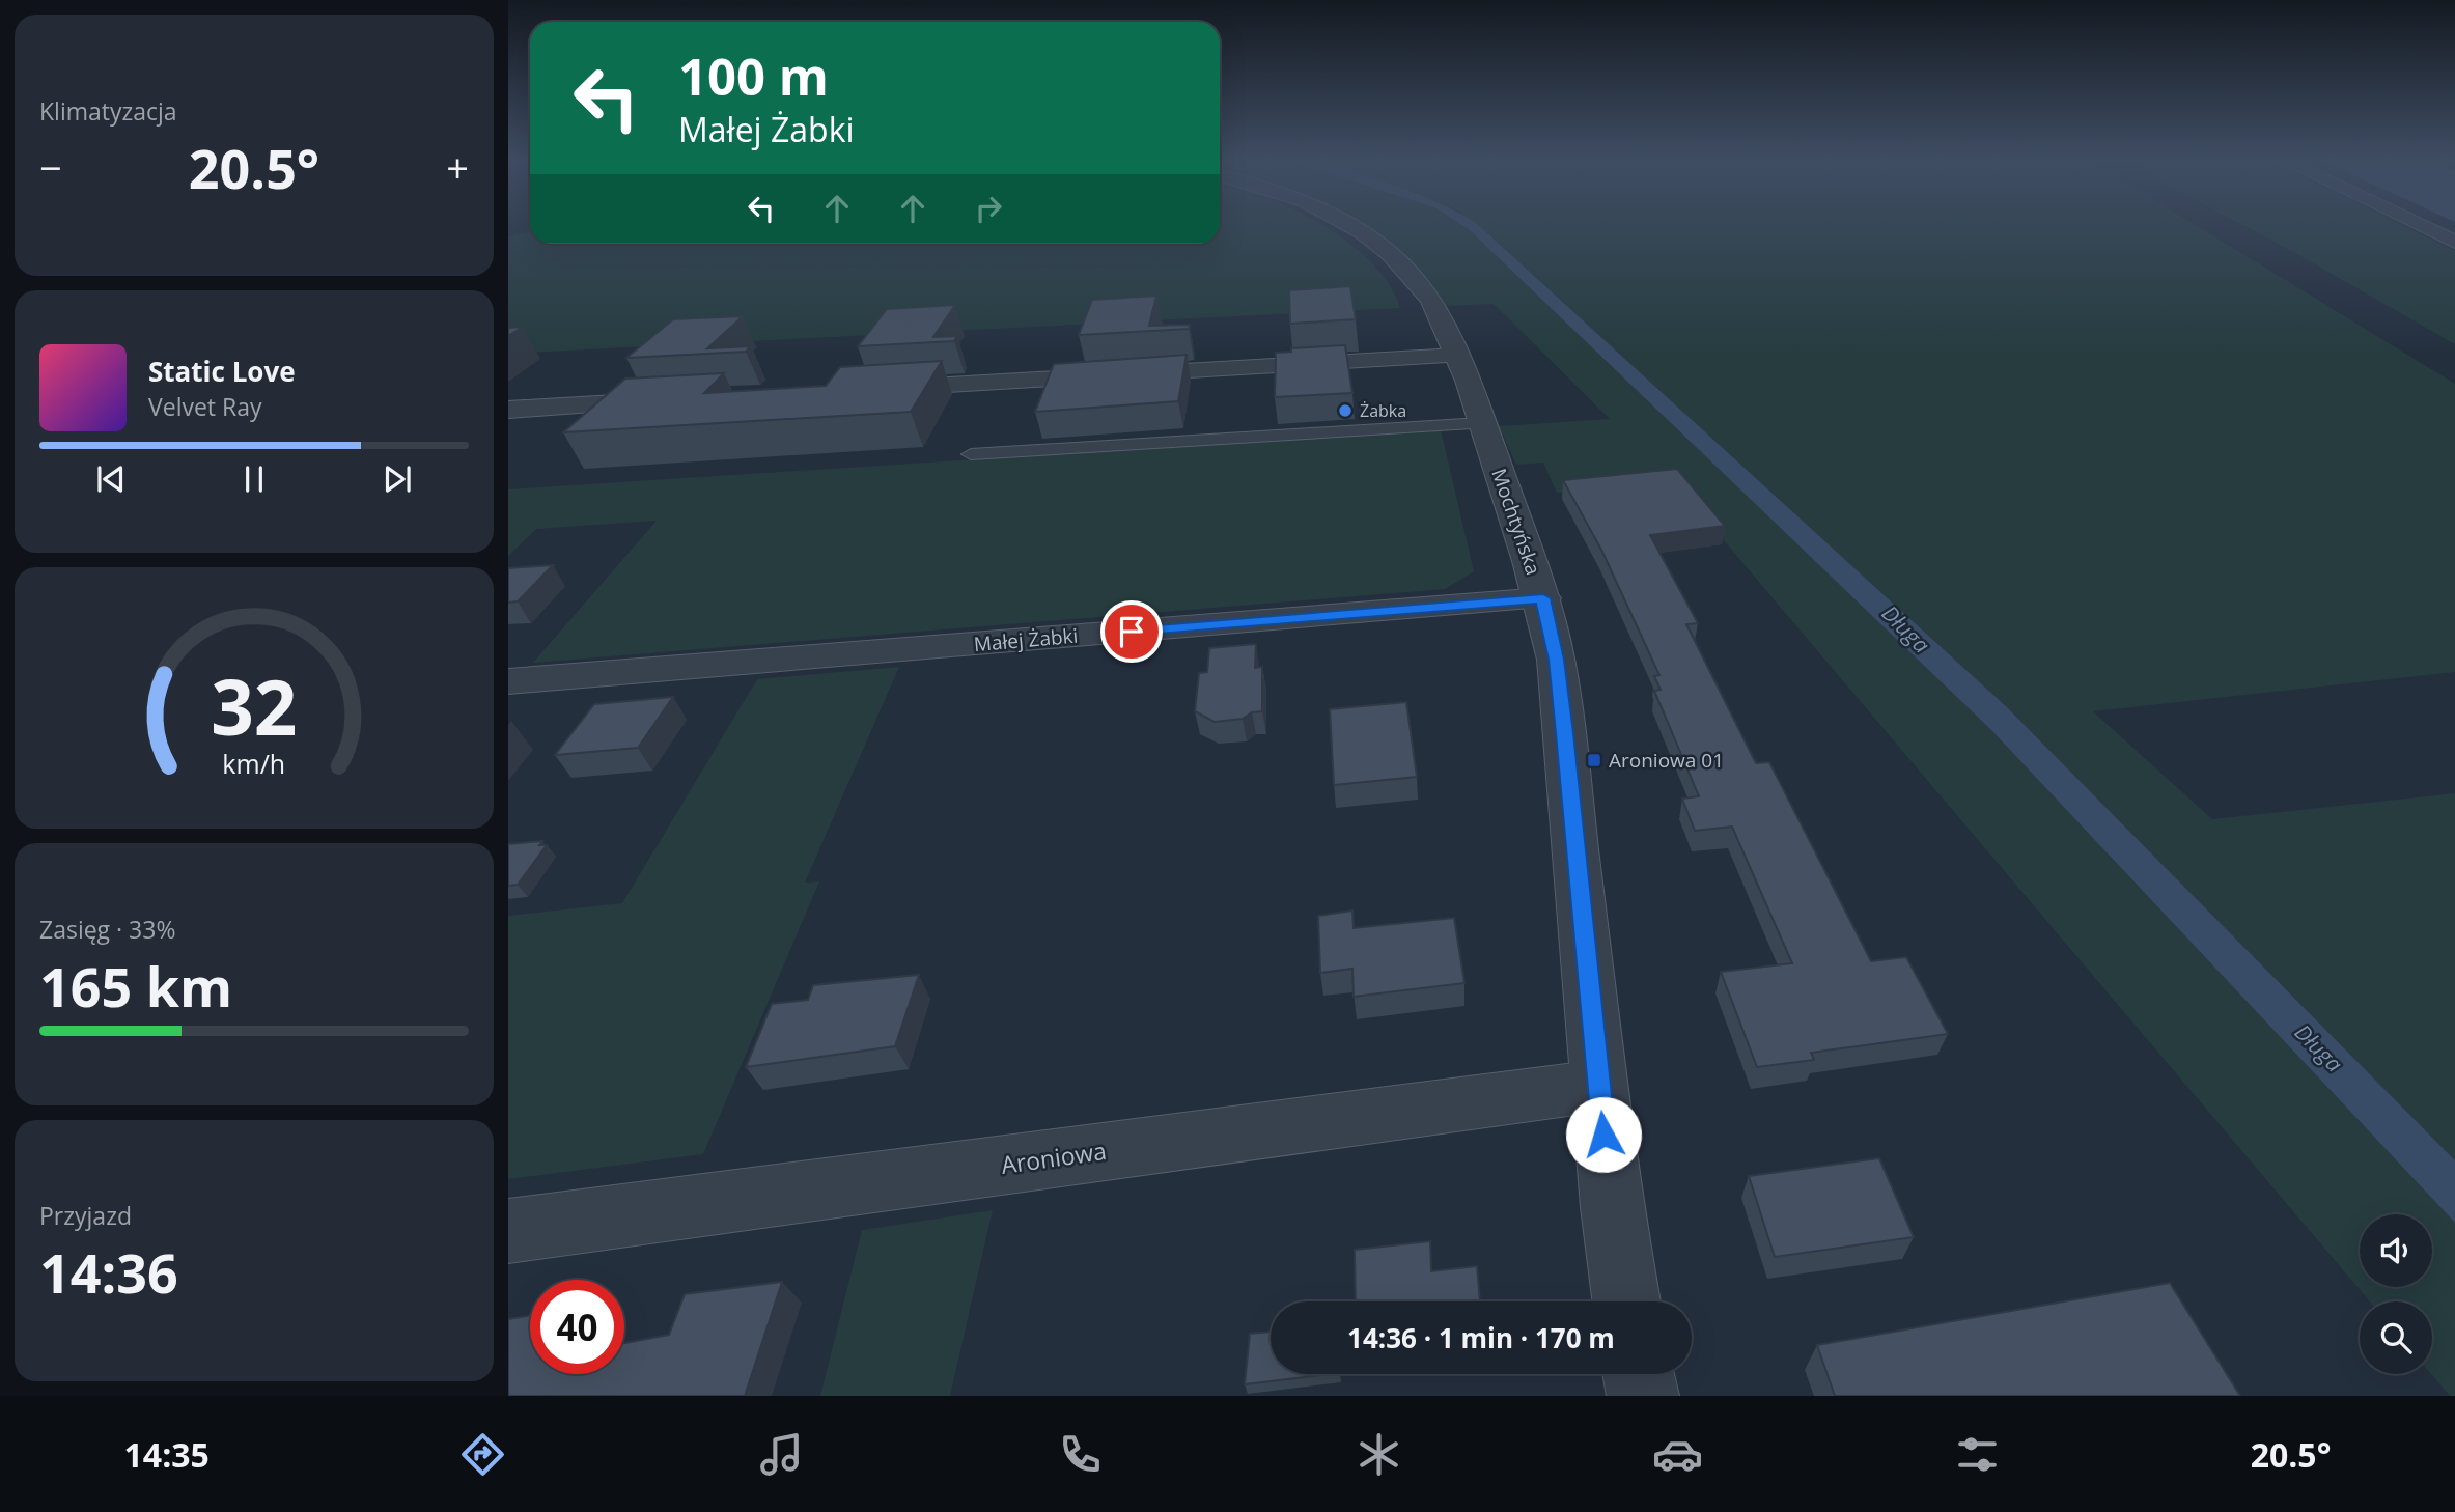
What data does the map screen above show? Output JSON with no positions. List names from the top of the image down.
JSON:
{
  "streets": {
    "street": ["Mochtyńska", "Małej Żabki", "Aroniowa"]
  },
  "crossings": [
    ["Mochtyńska", "Małej Żabki"],
    ["Mochtyńska", "Aroniowa"]
  ],
  "water": ["Długa"],
  "places": {
    "other": ["Żabka"],
    "transit": ["Aroniowa 01"]
  },
  "page": {
    "tile": [
      "Klimatyzacja",
      ["Zasięg · 33%", "165 km"],
      ["Przyjazd", "14:36"]
    ],
    "turn": ["100 m", "Małej Żabki"],
    "heat": ["−", "20.5°", "+"],
    "song": ["Static Love", "Velvet Ray"],
    "limit": "40",
    "trip": "14:36 · 1 min · 170 m",
    "tabs": ["14:35", "20.5°"],
    "gauge": ["32", "km/h"]
  }
}
